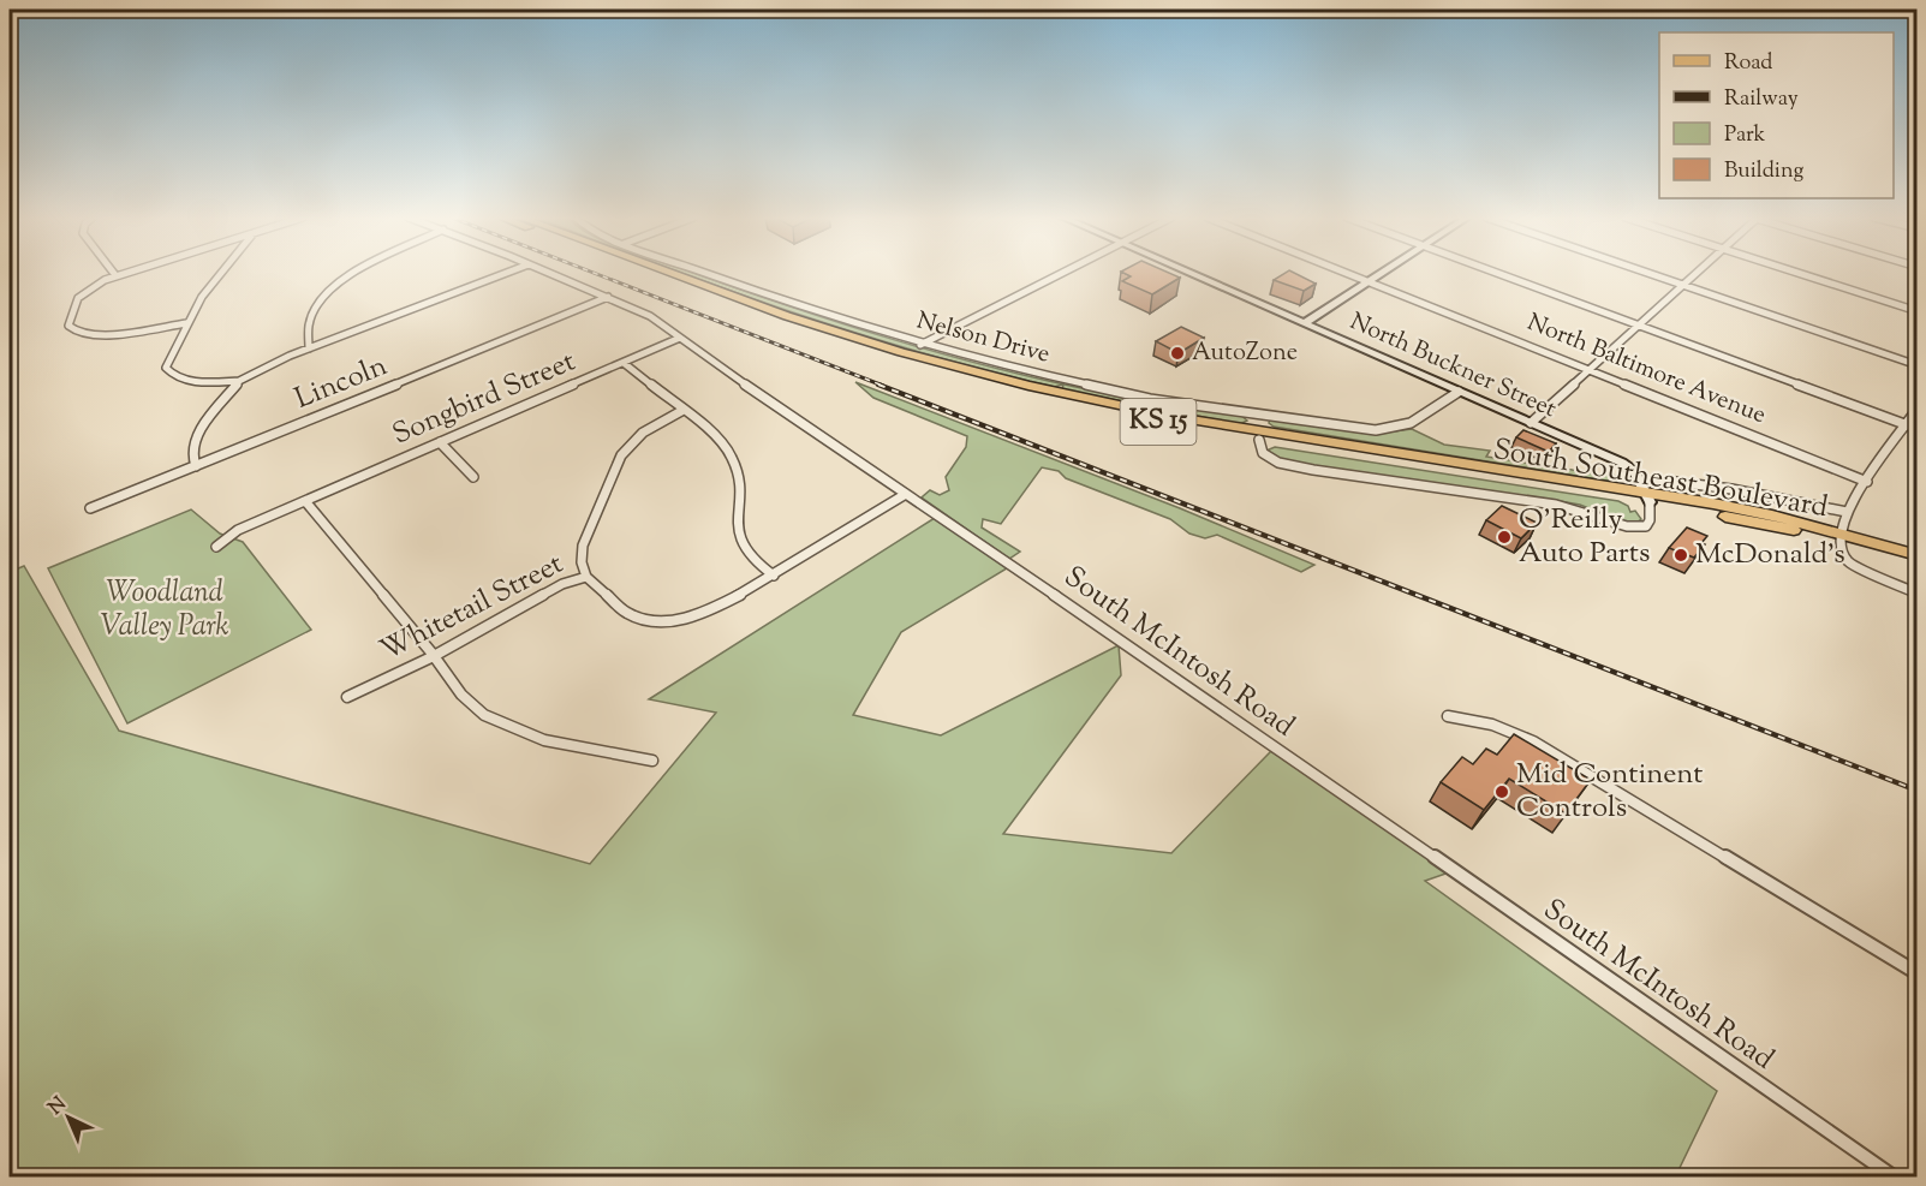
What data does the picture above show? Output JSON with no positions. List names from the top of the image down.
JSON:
{
  "streets": {
    "main road": ["North Buckner Street", "KS 15", "South Southeast Boulevard"],
    "street": [
      "Nelson Drive",
      "North Baltimore Avenue",
      "Lincoln",
      "Songbird Street",
      "Whitetail Street",
      "South McIntosh Road"
    ]
  },
  "crossings": [
    ["Nelson Drive", "North Buckner Street"],
    ["North Buckner Street", "South Southeast Boulevard"],
    ["Lincoln", "South McIntosh Road"],
    ["Songbird Street", "South McIntosh Road"],
    ["KS 15", "South Southeast Boulevard"]
  ],
  "parks": ["Woodland Valley Park"],
  "places": [
    "AutoZone",
    "O'Reilly Auto Parts",
    "McDonald's",
    "Mid Continent Controls"
  ],
  "legend": [
    "Road",
    "Railway",
    "Park",
    "Building"
  ],
  "north": "top left"
}
